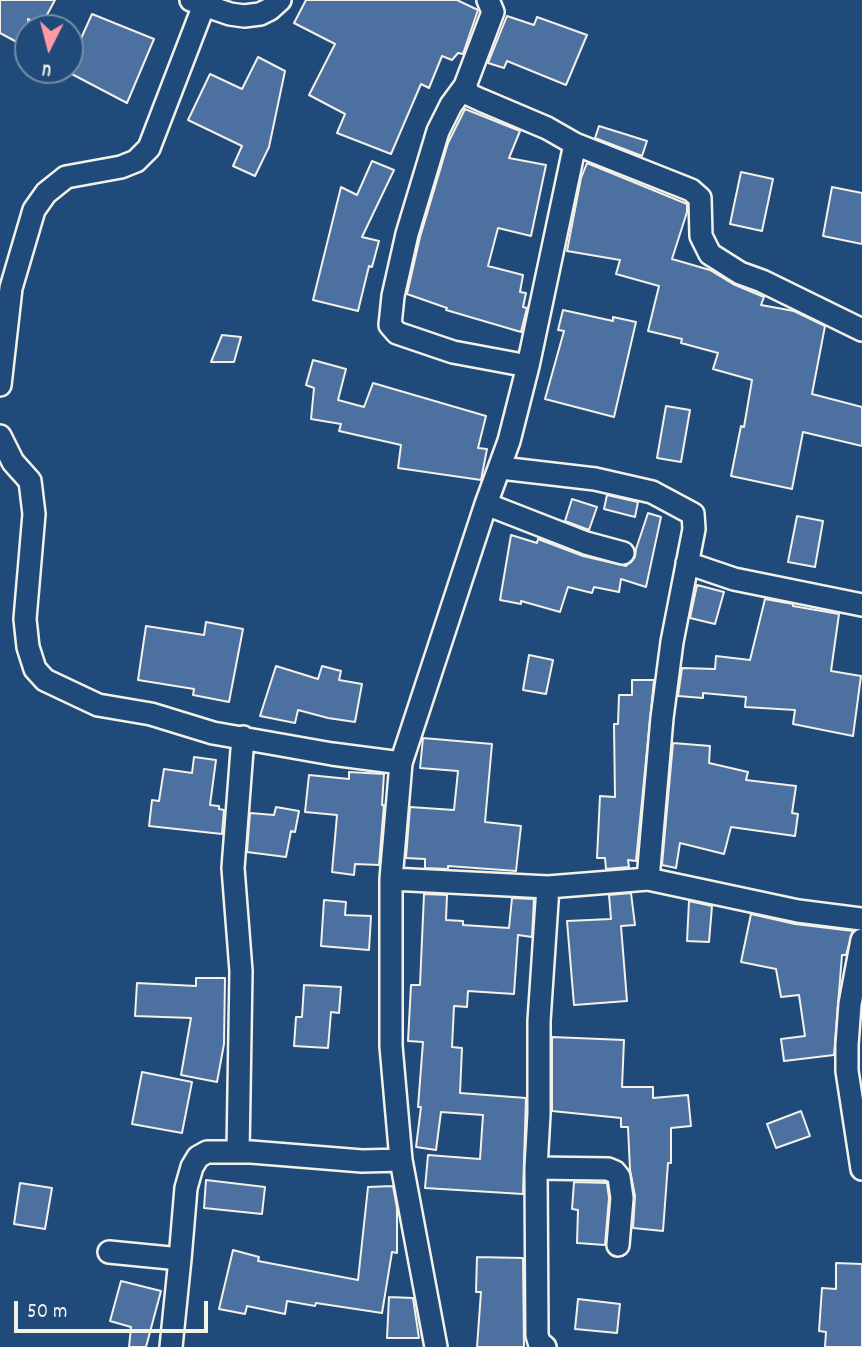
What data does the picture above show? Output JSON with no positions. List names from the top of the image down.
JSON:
{
  "scale_bar": "50 m",
  "north": "bottom"
}
